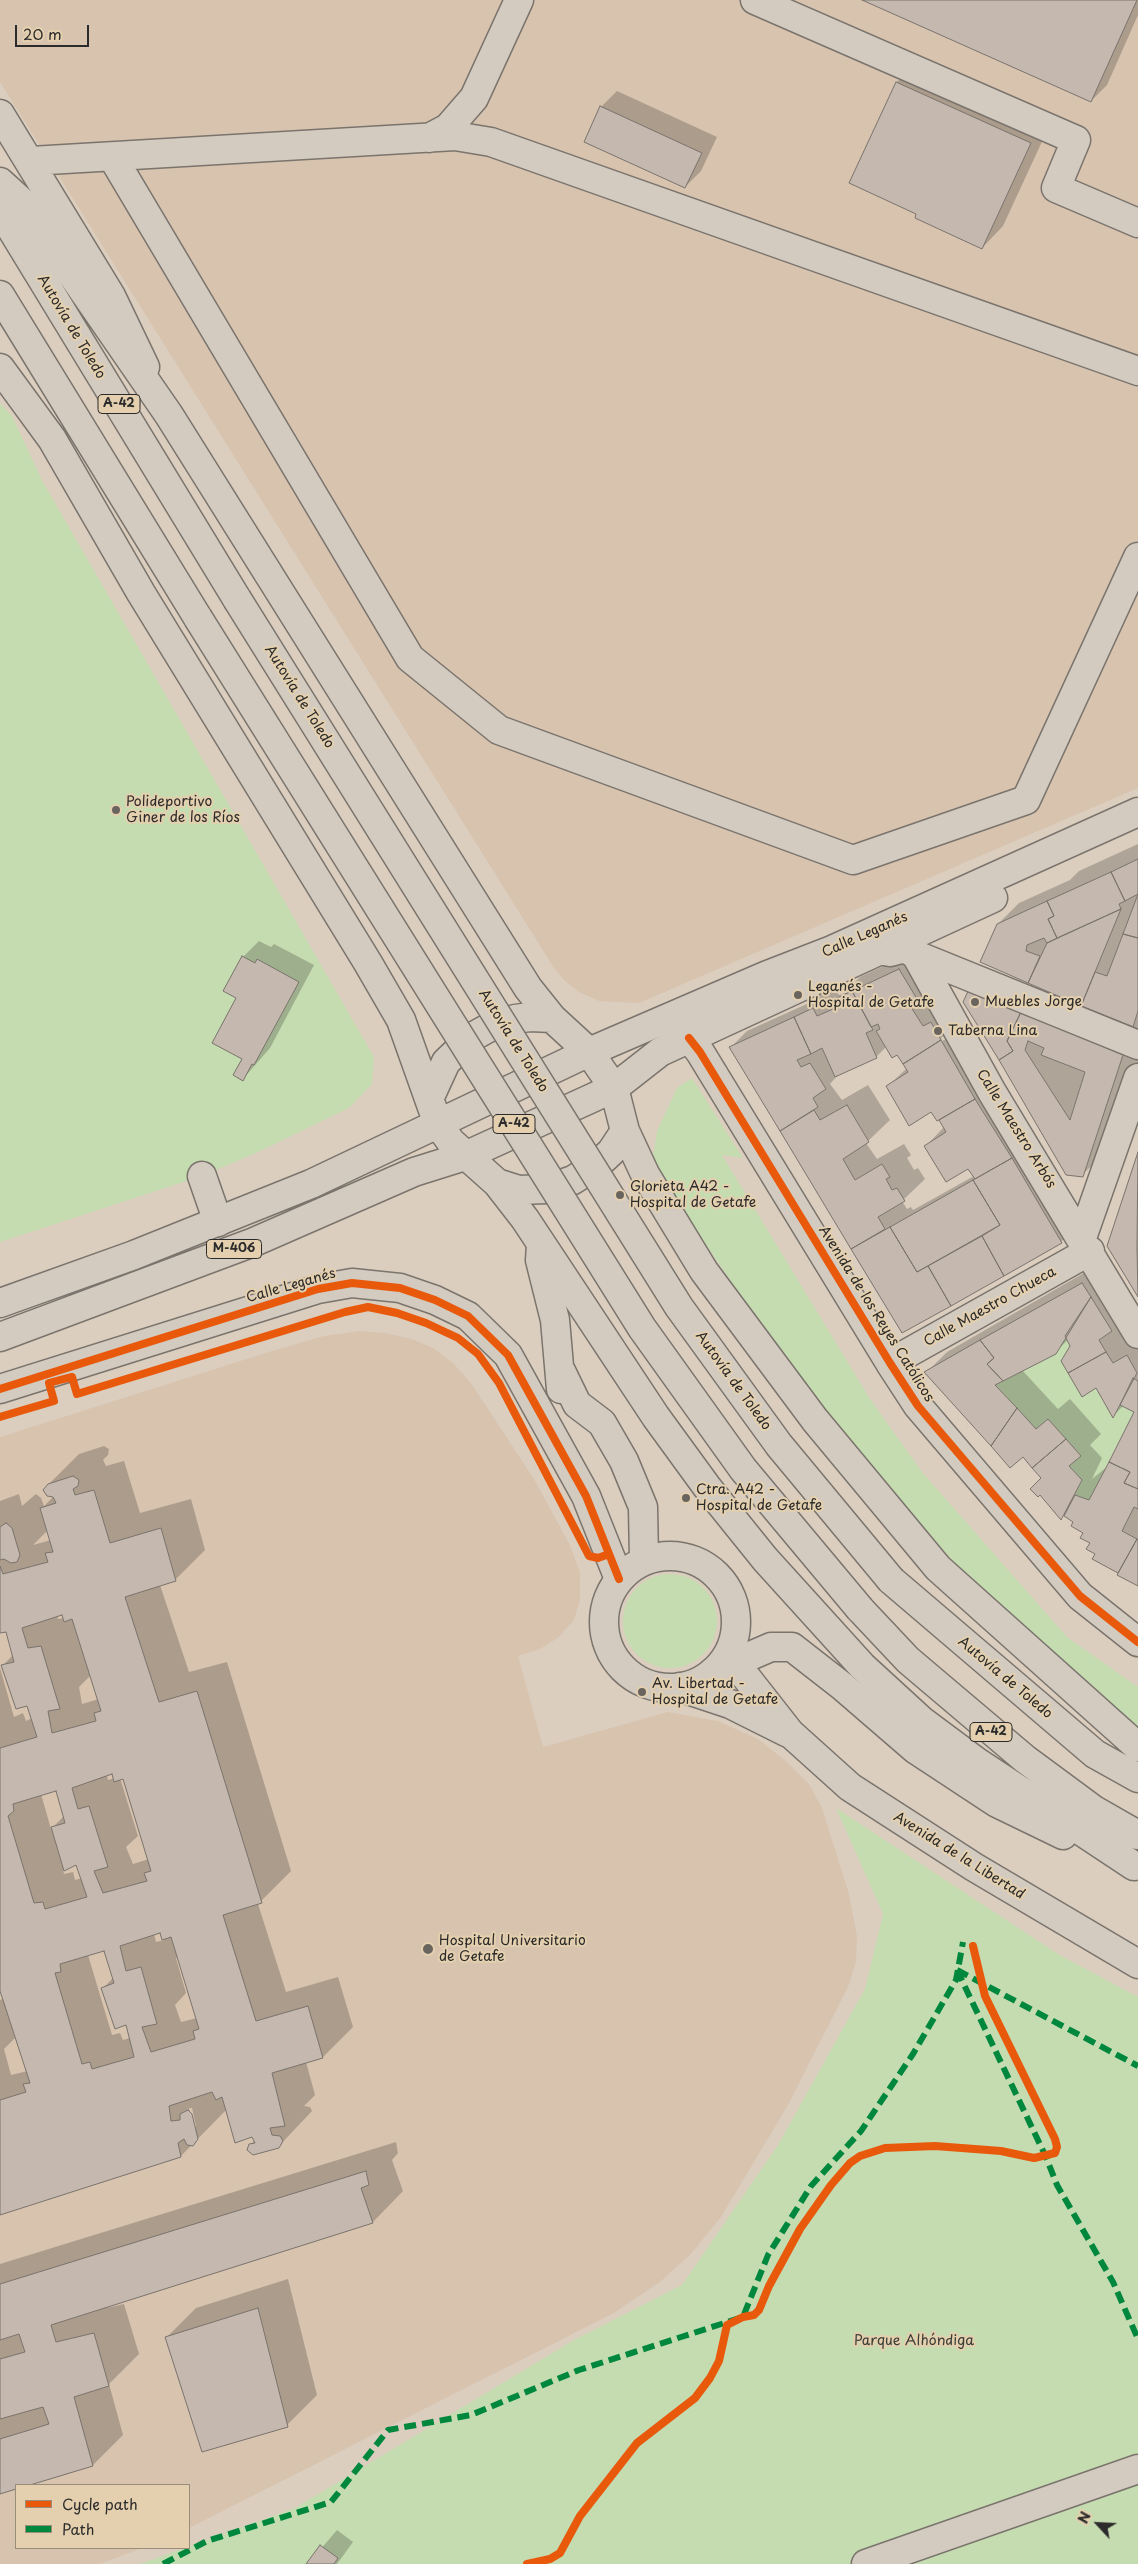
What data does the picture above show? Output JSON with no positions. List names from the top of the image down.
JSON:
{
  "streets": {
    "main road": [
      "Autovía de Toledo",
      "A-42",
      "Calle Leganés",
      "Calle Maestro Arbós",
      "M-406",
      "Calle Maestro Chueca",
      "Avenida de los Reyes Católicos",
      "Avenida de la Libertad"
    ]
  },
  "crossings": [
    ["Calle Leganés", "Avenida de los Reyes Católicos"],
    ["Calle Leganés", "Avenida de la Libertad"],
    ["Calle Maestro Arbós", "Calle Maestro Chueca"],
    ["Calle Maestro Chueca", "Avenida de los Reyes Católicos"]
  ],
  "parks": ["Parque Alhóndiga"],
  "places": [
    "Polideportivo Giner de los Ríos",
    "Leganés - Hospital de Getafe",
    "Muebles Jorge",
    "Taberna Lina",
    "Glorieta A42 - Hospital de Getafe",
    "Ctra. A42 - Hospital de Getafe",
    "Av. Libertad - Hospital de Getafe",
    "Hospital Universitario de Getafe"
  ],
  "legend": ["Cycle path", "Path"],
  "scale_bar": "20 m",
  "north": "top left"
}
